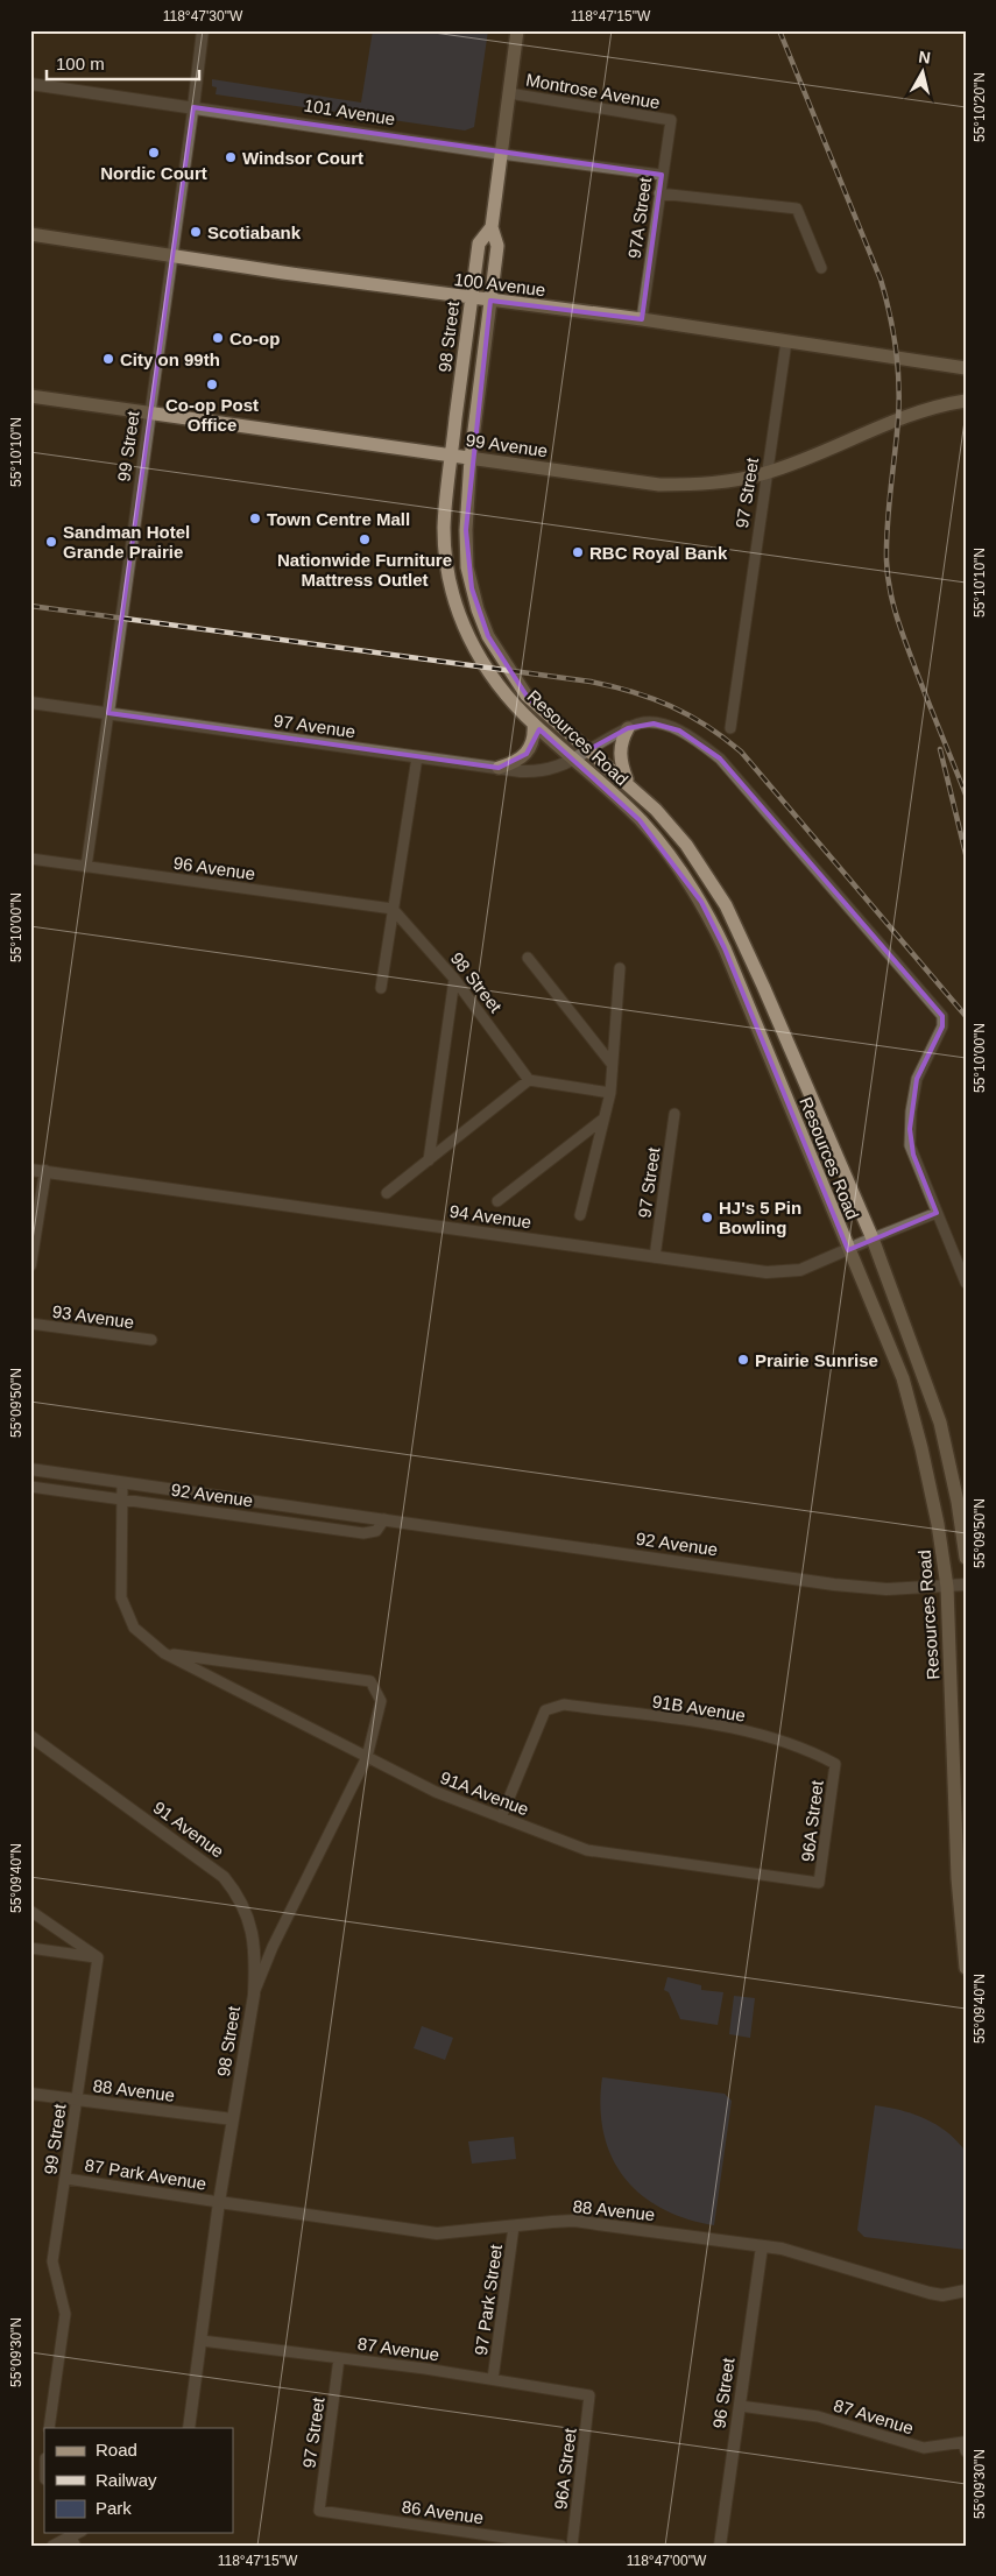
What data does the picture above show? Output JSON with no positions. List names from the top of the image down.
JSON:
{
  "streets": {
    "main road": [
      "100 Avenue",
      "98 Street",
      "99 Avenue",
      "Resources Road"
    ],
    "street": [
      "Montrose Avenue",
      "101 Avenue",
      "97A Street",
      "99 Street",
      "97 Street",
      "97 Avenue",
      "96 Avenue",
      "94 Avenue",
      "93 Avenue",
      "92 Avenue",
      "91B Avenue",
      "91A Avenue",
      "96A Street",
      "91 Avenue",
      "88 Avenue",
      "87 Park Avenue",
      "97 Park Street",
      "87 Avenue",
      "96 Street",
      "86 Avenue"
    ]
  },
  "crossings": [
    ["Montrose Avenue", "97A Street"],
    ["Montrose Avenue", "98 Street"],
    ["101 Avenue", "97A Street"],
    ["101 Avenue", "98 Street"],
    ["101 Avenue", "99 Street"],
    ["97A Street", "100 Avenue"],
    ["100 Avenue", "98 Street"],
    ["100 Avenue", "99 Street"],
    ["100 Avenue", "97 Street"],
    ["98 Street", "99 Avenue"],
    ["98 Street", "Resources Road"],
    ["98 Street", "96 Avenue"],
    ["98 Street", "91A Avenue"],
    ["98 Street", "91 Avenue"],
    ["98 Street", "88 Avenue"],
    ["98 Street", "87 Park Avenue"],
    ["98 Street", "87 Avenue"],
    ["99 Avenue", "99 Street"],
    ["99 Avenue", "97 Street"],
    ["99 Avenue", "Resources Road"],
    ["99 Street", "97 Avenue"],
    ["99 Street", "96 Avenue"],
    ["99 Street", "88 Avenue"],
    ["99 Street", "87 Park Avenue"],
    ["97 Street", "94 Avenue"],
    ["97 Street", "87 Avenue"],
    ["97 Street", "86 Avenue"],
    ["97 Avenue", "Resources Road"],
    ["Resources Road", "94 Avenue"],
    ["Resources Road", "92 Avenue"],
    ["92 Avenue", "91A Avenue"],
    ["91B Avenue", "91A Avenue"],
    ["91B Avenue", "96A Street"],
    ["91A Avenue", "96A Street"],
    ["96A Street", "87 Avenue"],
    ["88 Avenue", "87 Park Avenue"],
    ["88 Avenue", "97 Park Street"],
    ["88 Avenue", "96 Street"],
    ["97 Park Street", "87 Avenue"],
    ["87 Avenue", "96 Street"]
  ],
  "places": [
    "Nordic Court",
    "Windsor Court",
    "Scotiabank",
    "Co-op",
    "City on 99th",
    "Co-op Post Office",
    "Town Centre Mall",
    "Nationwide Furniture Mattress Outlet",
    "Sandman Hotel Grande Prairie",
    "RBC Royal Bank",
    "HJ's 5 Pin Bowling",
    "Prairie Sunrise"
  ],
  "legend": ["Road", "Railway", "Park"],
  "scale_bar": "100 m",
  "north": "top",
  "coordinates": [
    "118°47'30\"W",
    "118°47'15\"W",
    "55°10'20\"N",
    "55°10'10\"N",
    "55°10'00\"N",
    "55°09'50\"N",
    "55°09'40\"N",
    "55°09'30\"N",
    "118°47'00\"W"
  ]
}
